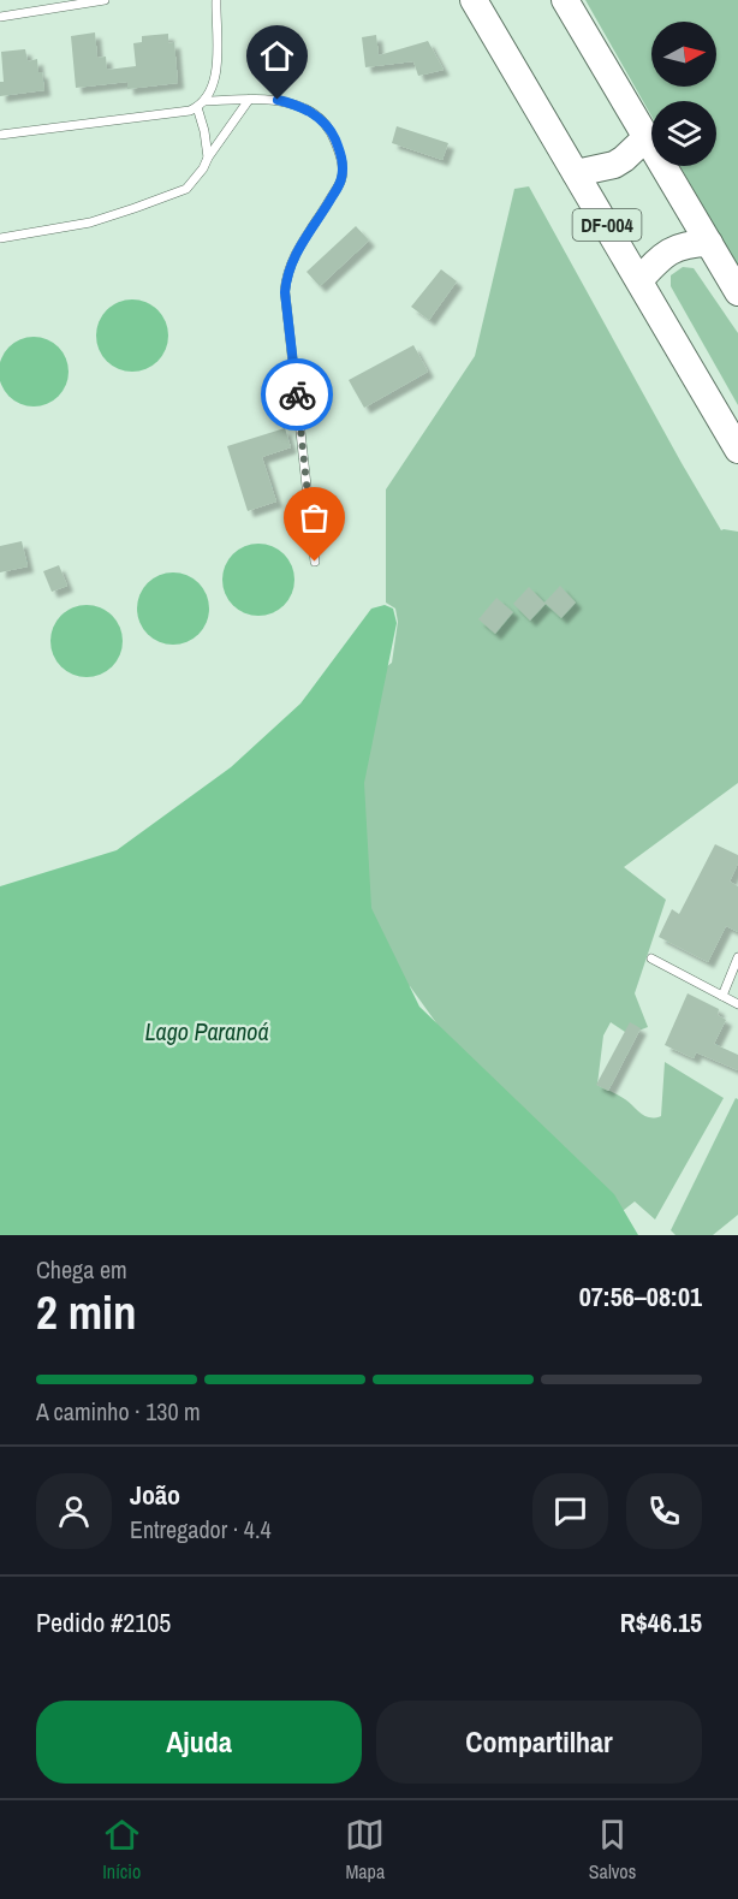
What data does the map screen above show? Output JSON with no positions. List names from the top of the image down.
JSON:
{
  "streets": {
    "highway": ["DF-004"]
  },
  "water": ["Lago Paranoá"],
  "north": "right",
  "page": {
    "heading": ["2 min", "Chega em", "07:56–08:01"],
    "panel": [
      "João",
      "Entregador · 4.4",
      "Pedido #2105",
      "R$46.15"
    ],
    "bar": "A caminho · 130 m",
    "buttons": ["Ajuda", "Compartilhar"],
    "tabs": ["Início", "Mapa", "Salvos"]
  }
}
